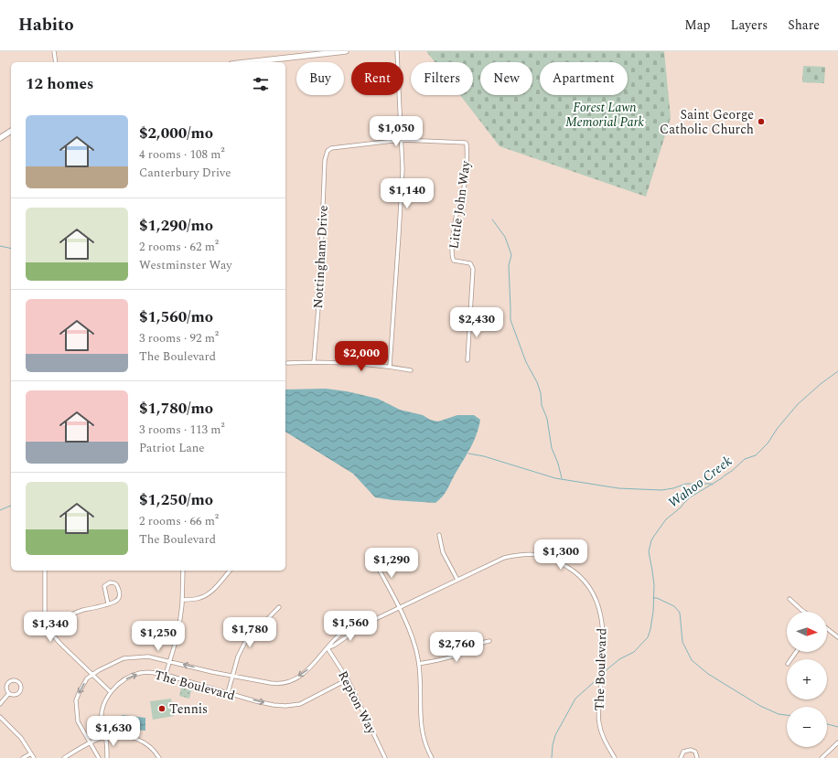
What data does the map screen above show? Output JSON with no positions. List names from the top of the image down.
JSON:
{
  "streets": {
    "street": [
      "Little John Way",
      "Nottingham Drive",
      "The Boulevard",
      "Repton Way"
    ]
  },
  "crossings": [
    ["Little John Way", "Nottingham Drive"],
    ["The Boulevard", "Repton Way"]
  ],
  "water": ["Wahoo Creek"],
  "parks": ["Forest Lawn Memorial Park"],
  "places": ["Saint George Catholic Church", "Tennis"],
  "north": "right",
  "page": {
    "header": "Habito",
    "nav": ["Map", "Layers", "Share"],
    "chip": [
      "Buy",
      "Rent",
      "Filters",
      "New",
      "Apartment"
    ],
    "heading": "12 homes",
    "list": [
      {
        "name": "$2,000/mo",
        "note": "4 rooms · 108 m² · Canterbury Drive"
      },
      {
        "name": "$1,290/mo",
        "note": "2 rooms · 62 m² · Westminster Way"
      },
      {
        "name": "$1,560/mo",
        "note": "3 rooms · 92 m² · The Boulevard"
      },
      {
        "name": "$1,780/mo",
        "note": "3 rooms · 113 m² · Patriot Lane"
      },
      {
        "name": "$1,250/mo",
        "note": "2 rooms · 66 m² · The Boulevard"
      }
    ],
    "price": [
      "$1,050",
      "$1,140",
      "$2,430",
      "$2,000",
      "$1,300",
      "$1,290",
      "$1,560",
      "$1,340",
      "$1,780",
      "$1,250",
      "$2,760",
      "$1,630"
    ],
    "map_buttons": ["+", "−"]
  }
}
